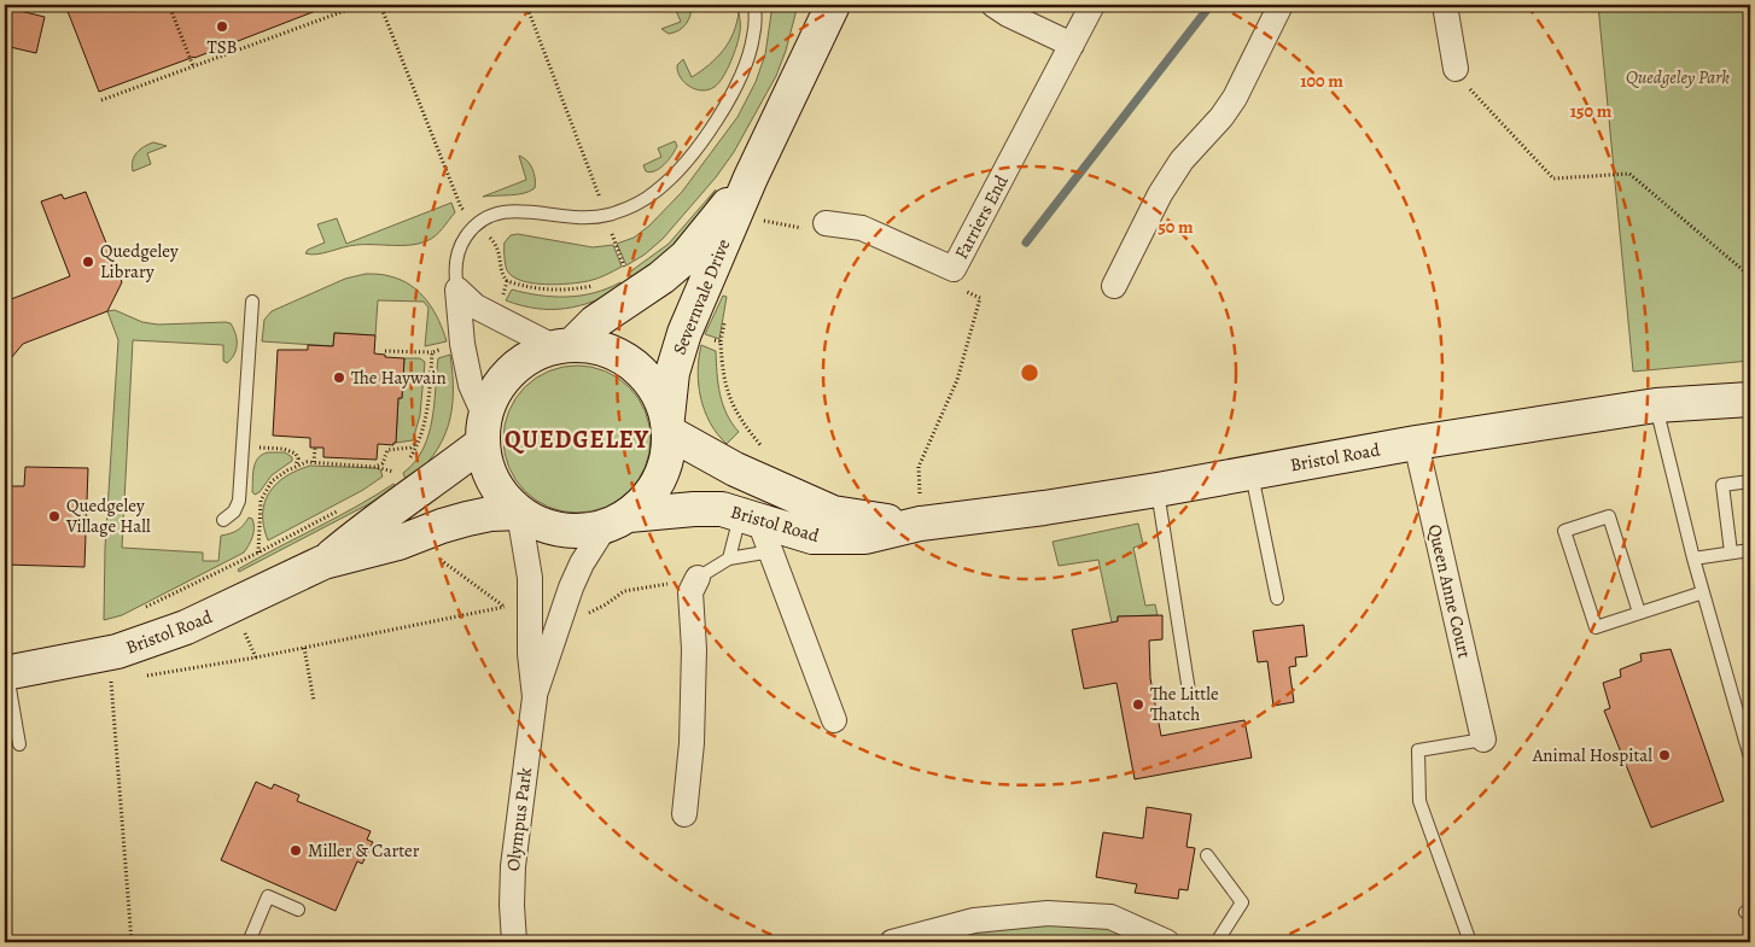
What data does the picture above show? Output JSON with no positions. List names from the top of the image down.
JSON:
{
  "streets": {
    "main road": ["Severnvale Drive", "Bristol Road"],
    "street": ["Farriers End", "Queen Anne Court", "Olympus Park"]
  },
  "crossings": [
    ["Severnvale Drive", "Bristol Road"],
    ["Severnvale Drive", "Olympus Park"],
    ["Bristol Road", "Queen Anne Court"],
    ["Bristol Road", "Olympus Park"]
  ],
  "districts": ["QUEDGELEY"],
  "parks": ["Quedgeley Park"],
  "places": [
    "TSB",
    "Quedgeley Library",
    "The Haywain",
    "Quedgeley Village Hall",
    "The Little Thatch",
    "Animal Hospital",
    "Miller & Carter"
  ],
  "rings": ["100 m", "150 m", "50 m"]
}
